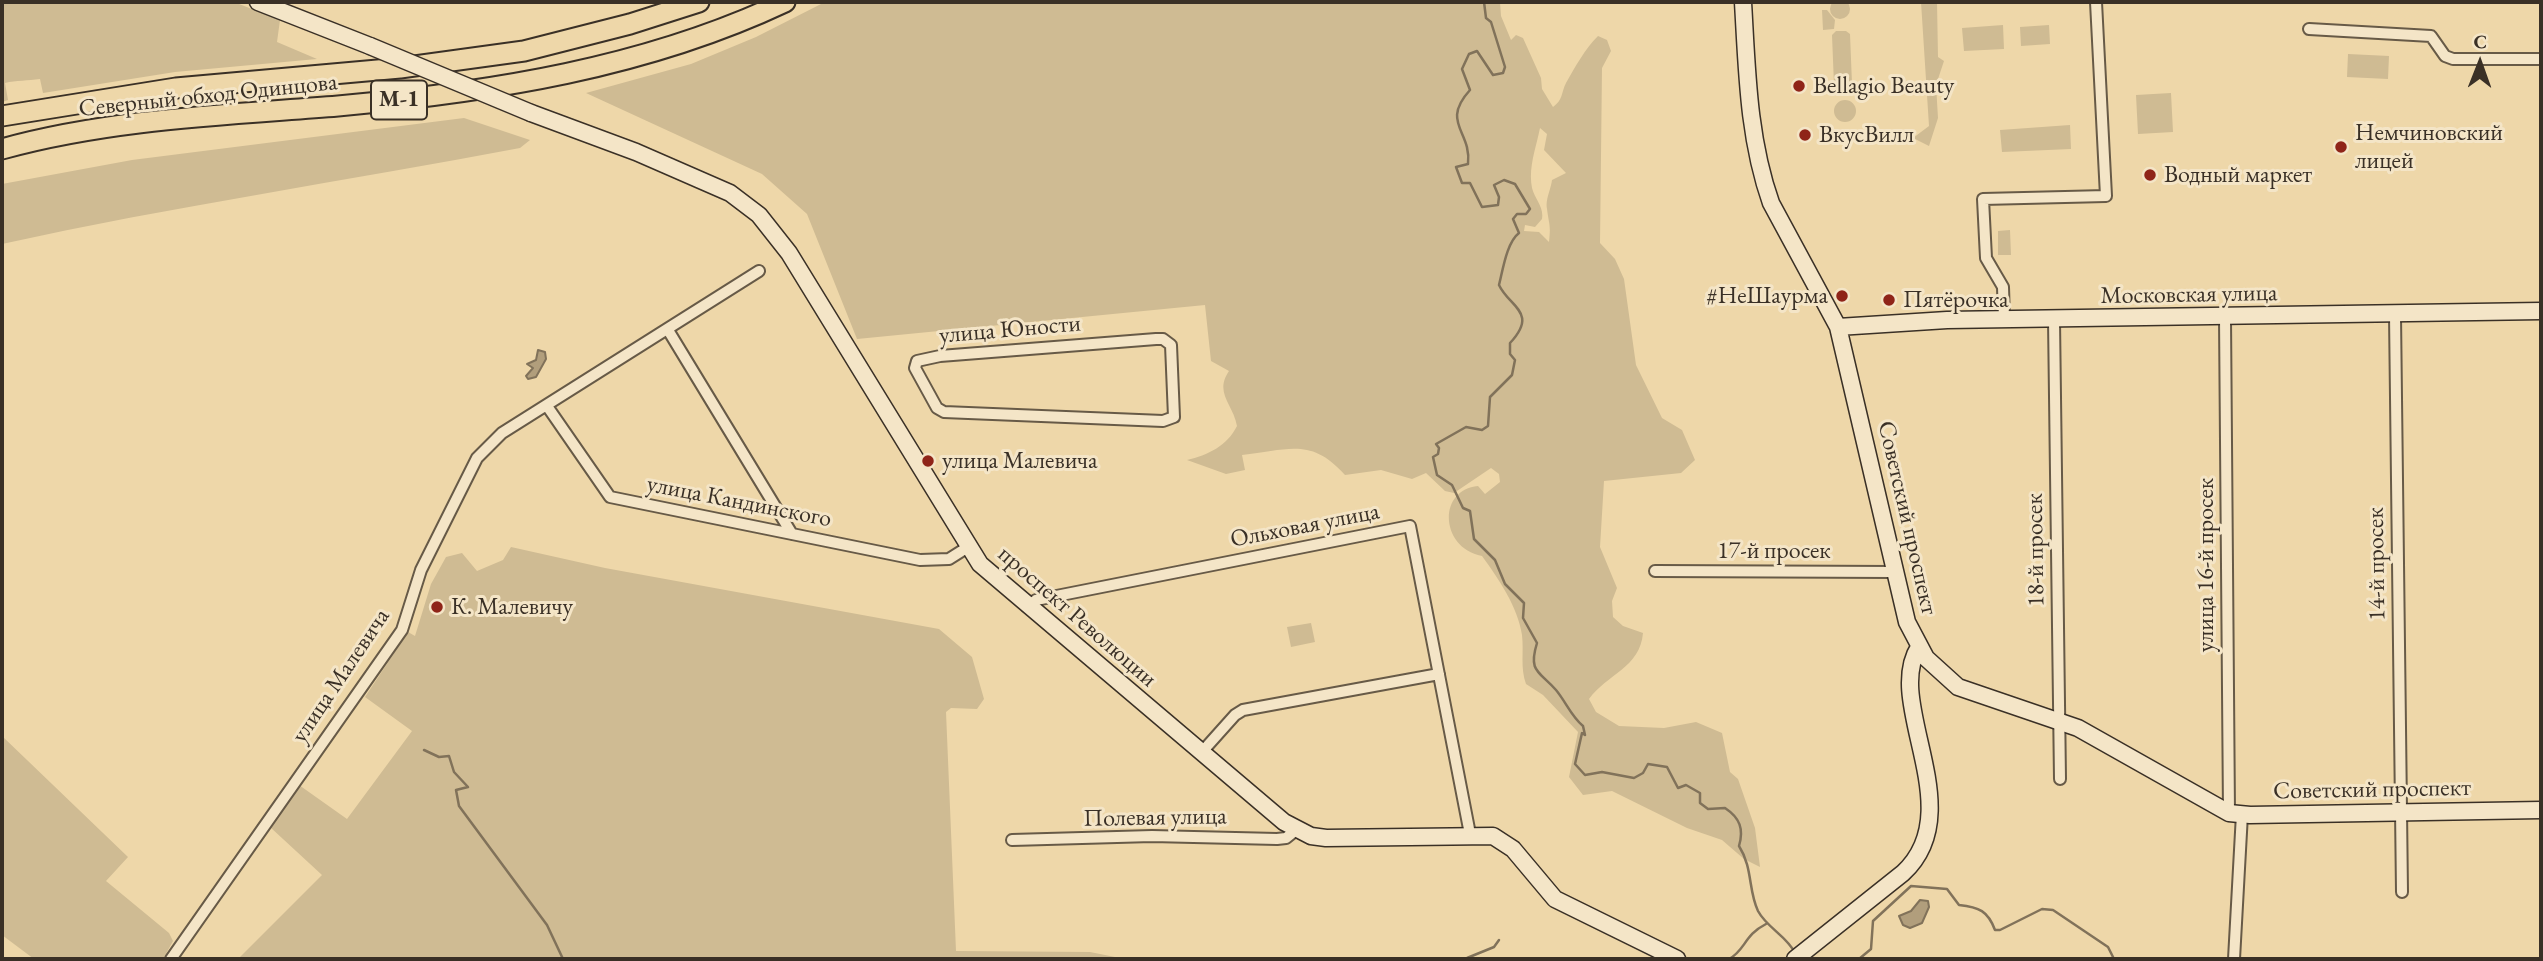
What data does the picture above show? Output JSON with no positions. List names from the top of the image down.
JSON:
{
  "streets": {
    "highway": ["Северный обход Одинцова", "М-1"],
    "street": [
      "Московская улица",
      "улица Юности",
      "улица Кандинского",
      "Советский проспект",
      "Ольховая улица",
      "18-й просек",
      "17-й просек",
      "14-й просек",
      "улица 16-й просек",
      "проспект Революции",
      "улица Малевича",
      "Полевая улица"
    ]
  },
  "crossings": [
    ["Московская улица", "Советский проспект"],
    ["Московская улица", "18-й просек"],
    ["Московская улица", "14-й просек"],
    ["Московская улица", "улица 16-й просек"],
    ["улица Кандинского", "проспект Революции"],
    ["улица Кандинского", "улица Малевича"],
    ["Советский проспект", "18-й просек"],
    ["Советский проспект", "17-й просек"],
    ["Советский проспект", "14-й просек"],
    ["Советский проспект", "улица 16-й просек"],
    ["Ольховая улица", "проспект Революции"],
    ["проспект Революции", "Полевая улица"]
  ],
  "places": [
    "Bellagio Beauty",
    "ВкусВилл",
    "Немчиновский лицей",
    "Водный маркет",
    "#НеШаурма",
    "Пятёрочка",
    "улица Малевича",
    "К. Малевичу"
  ],
  "north": "top"
}
